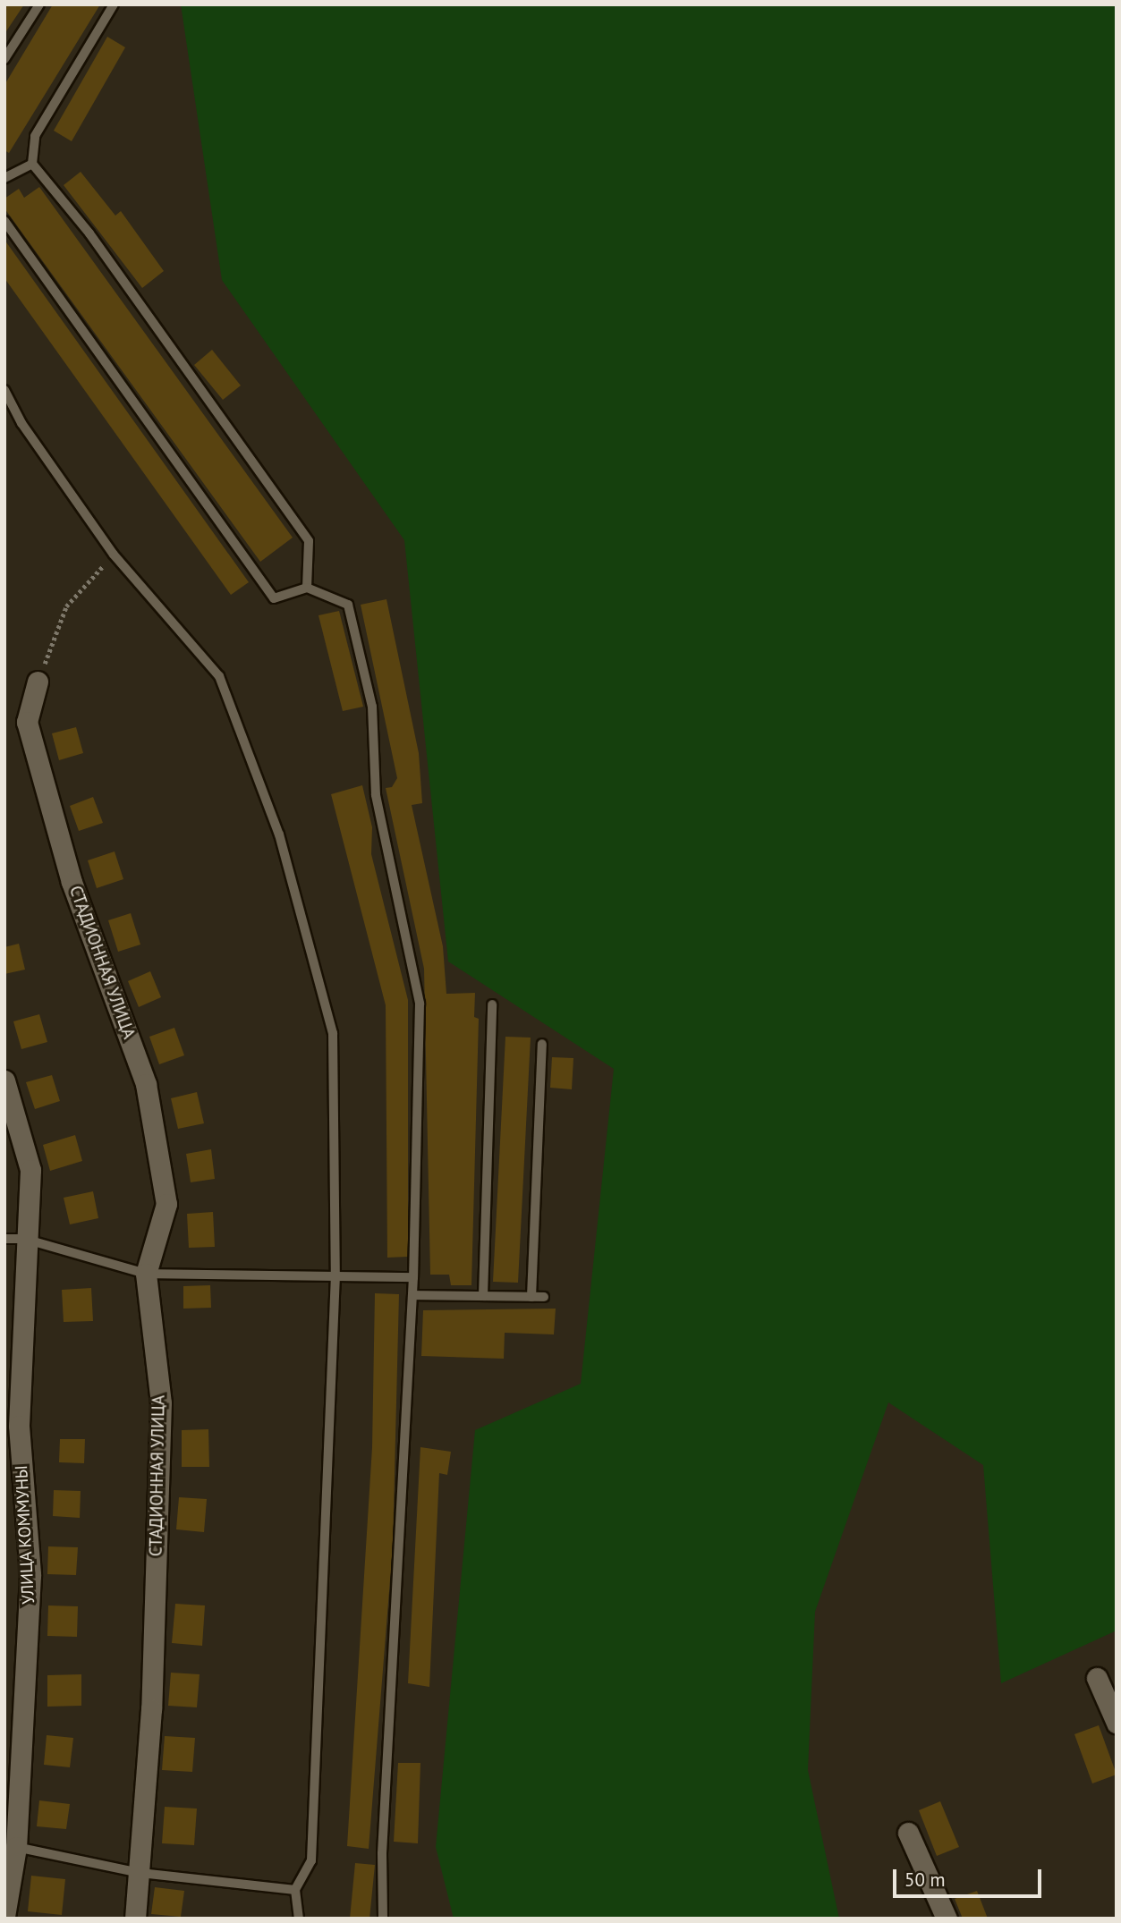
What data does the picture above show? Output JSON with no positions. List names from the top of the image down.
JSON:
{
  "streets": {
    "street": ["СТАДИОННАЯ УЛИЦА", "УЛИЦА КОММУНЫ"]
  },
  "scale_bar": "50 m"
}
